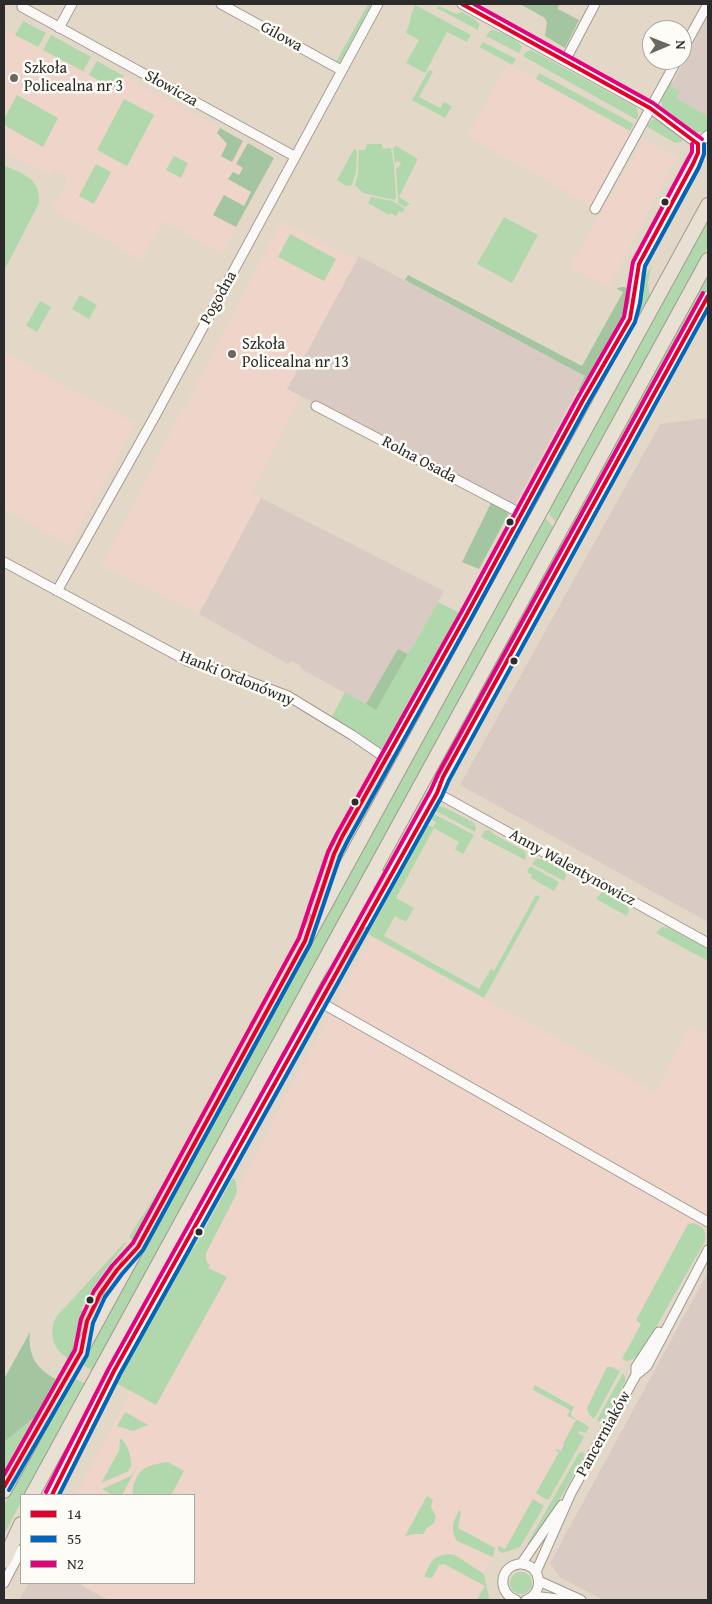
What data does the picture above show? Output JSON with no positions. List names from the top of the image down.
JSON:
{
  "streets": {
    "street": [
      "Gilowa",
      "Słowicza",
      "Pogodna",
      "Rolna Osada",
      "Hanki Ordonówny",
      "Anny Walentynowicz",
      "Pancerniaków"
    ]
  },
  "crossings": [
    ["Gilowa", "Pogodna"],
    ["Słowicza", "Pogodna"],
    ["Pogodna", "Hanki Ordonówny"]
  ],
  "places": ["Szkoła Policealna nr 3", "Szkoła Policealna nr 13"],
  "lines": ["transit line 14", "transit line N2", "transit line 55"],
  "legend": ["14", "55", "N2"],
  "north": "right"
}
